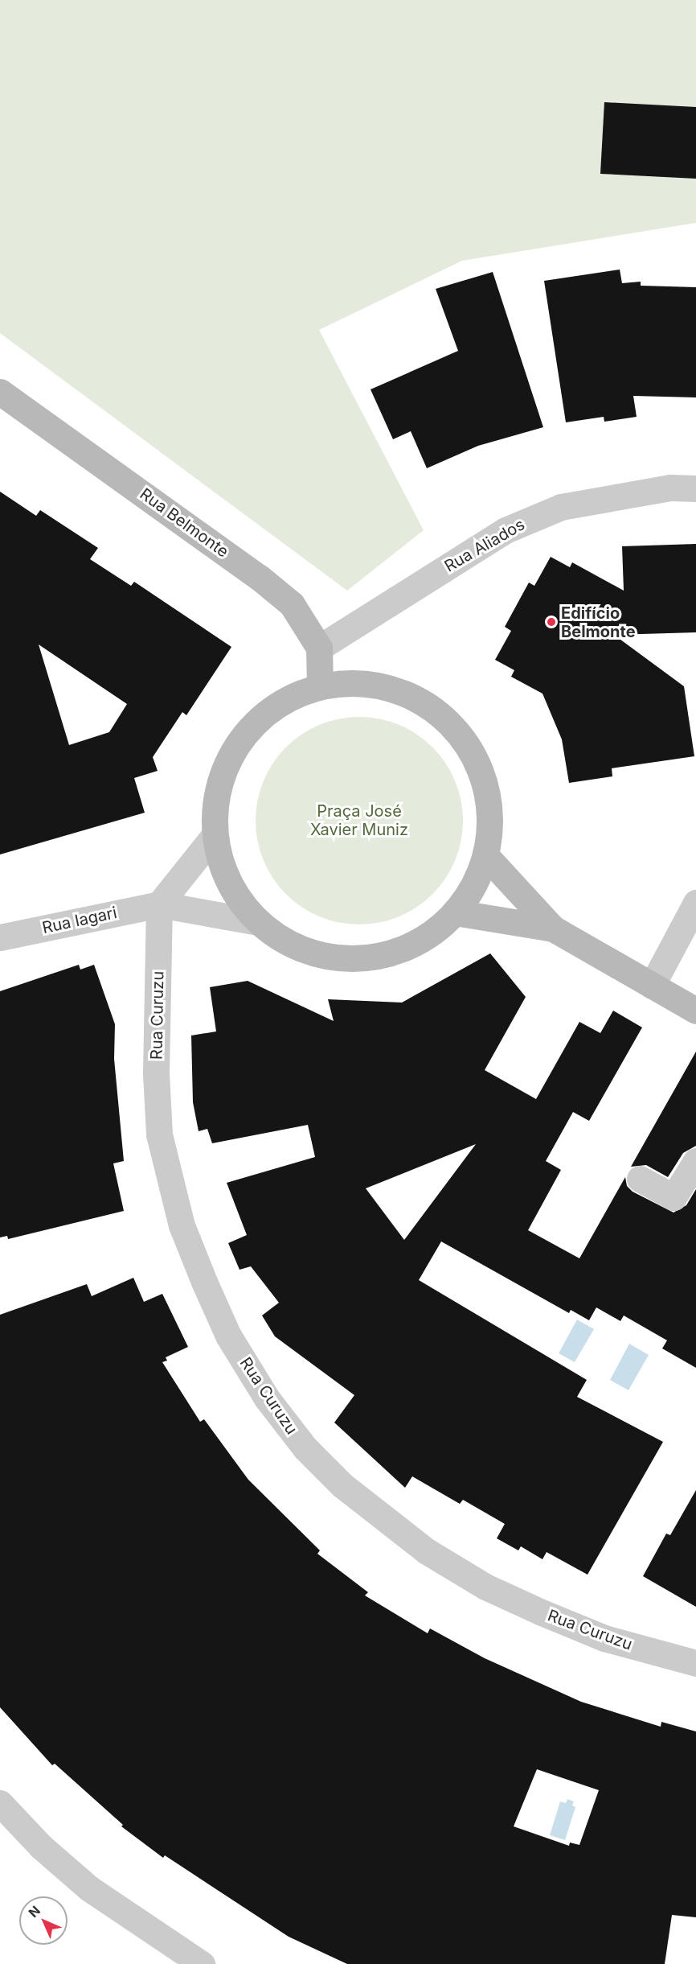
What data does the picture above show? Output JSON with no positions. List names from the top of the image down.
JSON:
{
  "streets": {
    "main road": ["Rua Belmonte"],
    "street": ["Rua Aliados", "Rua Iagari", "Rua Curuzu"]
  },
  "crossings": [
    ["Rua Belmonte", "Rua Aliados"],
    ["Rua Iagari", "Rua Curuzu"]
  ],
  "parks": ["Praça José Xavier Muniz"],
  "places": ["Edifício Belmonte"],
  "north": "top left"
}
